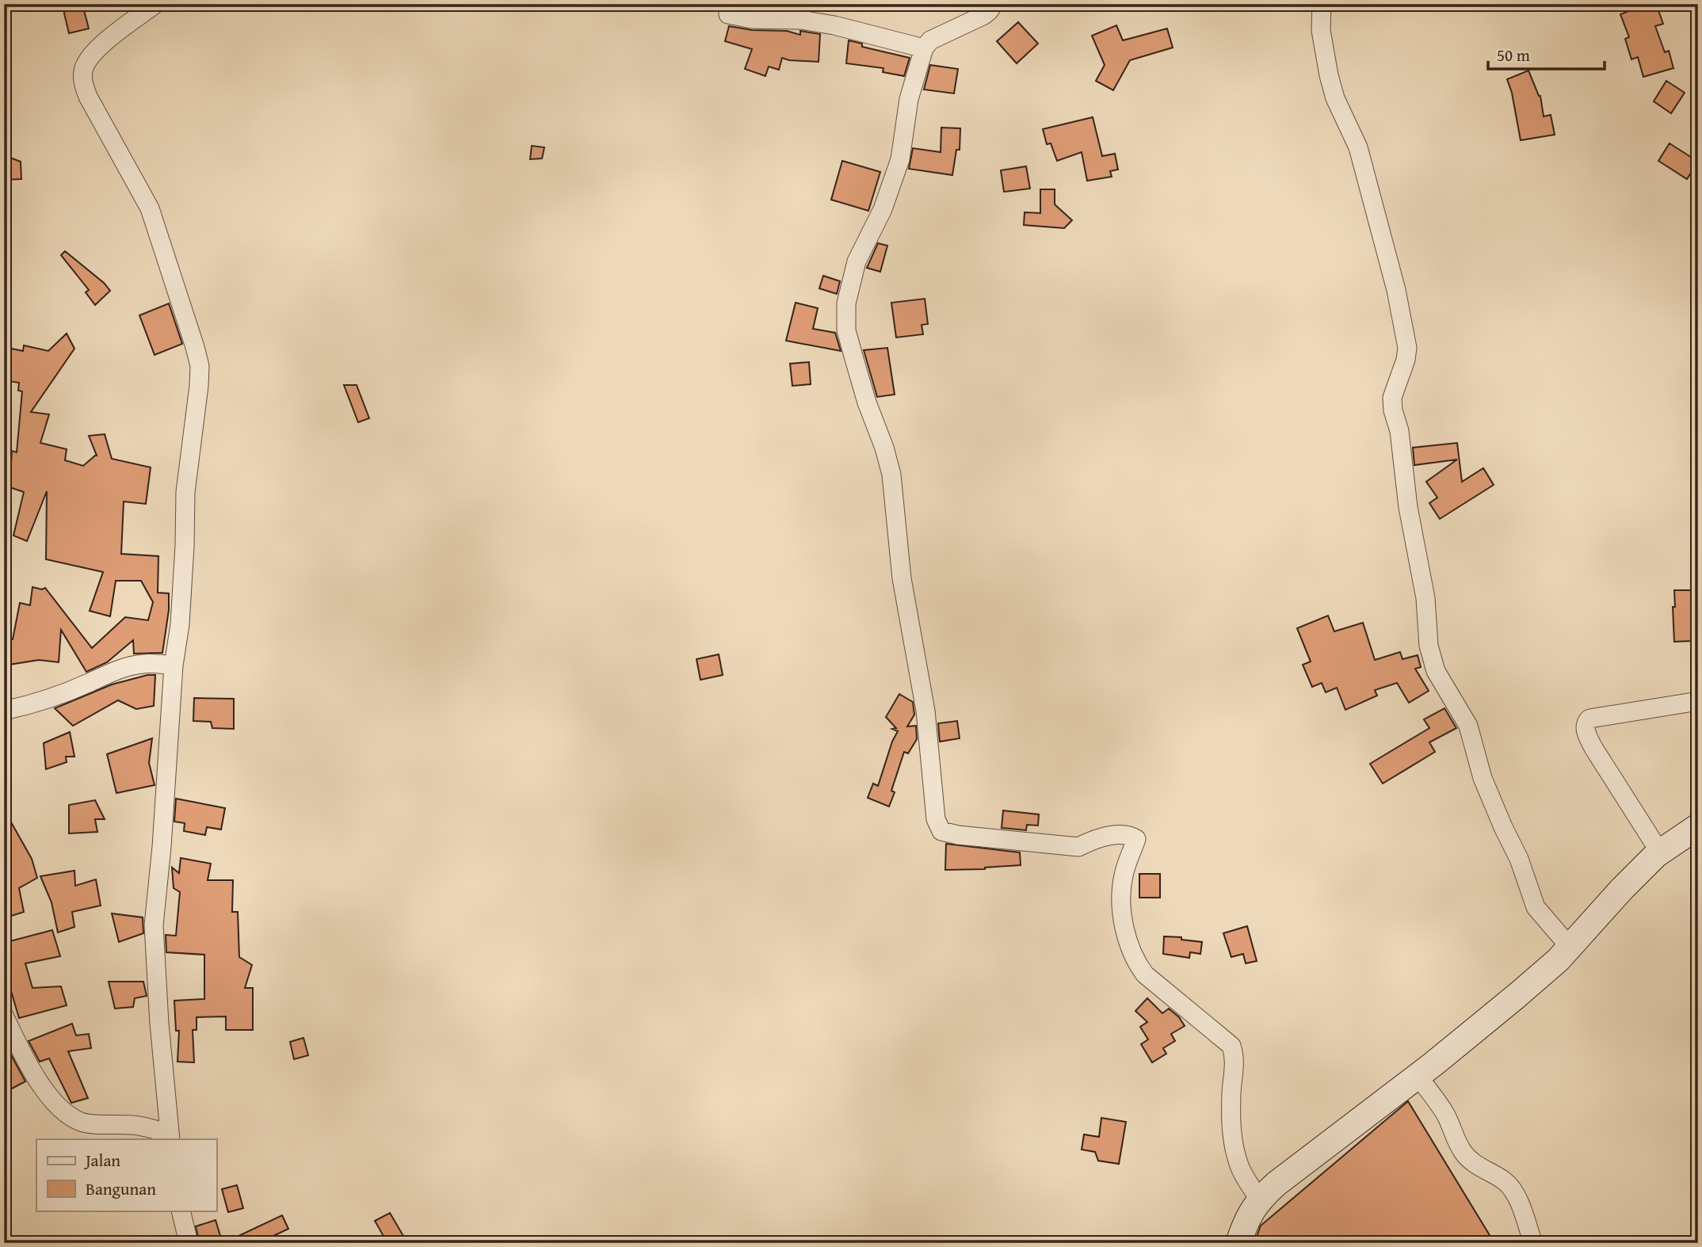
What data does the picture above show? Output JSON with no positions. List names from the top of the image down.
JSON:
{
  "legend": ["Jalan", "Bangunan"],
  "scale_bar": "50 m"
}
